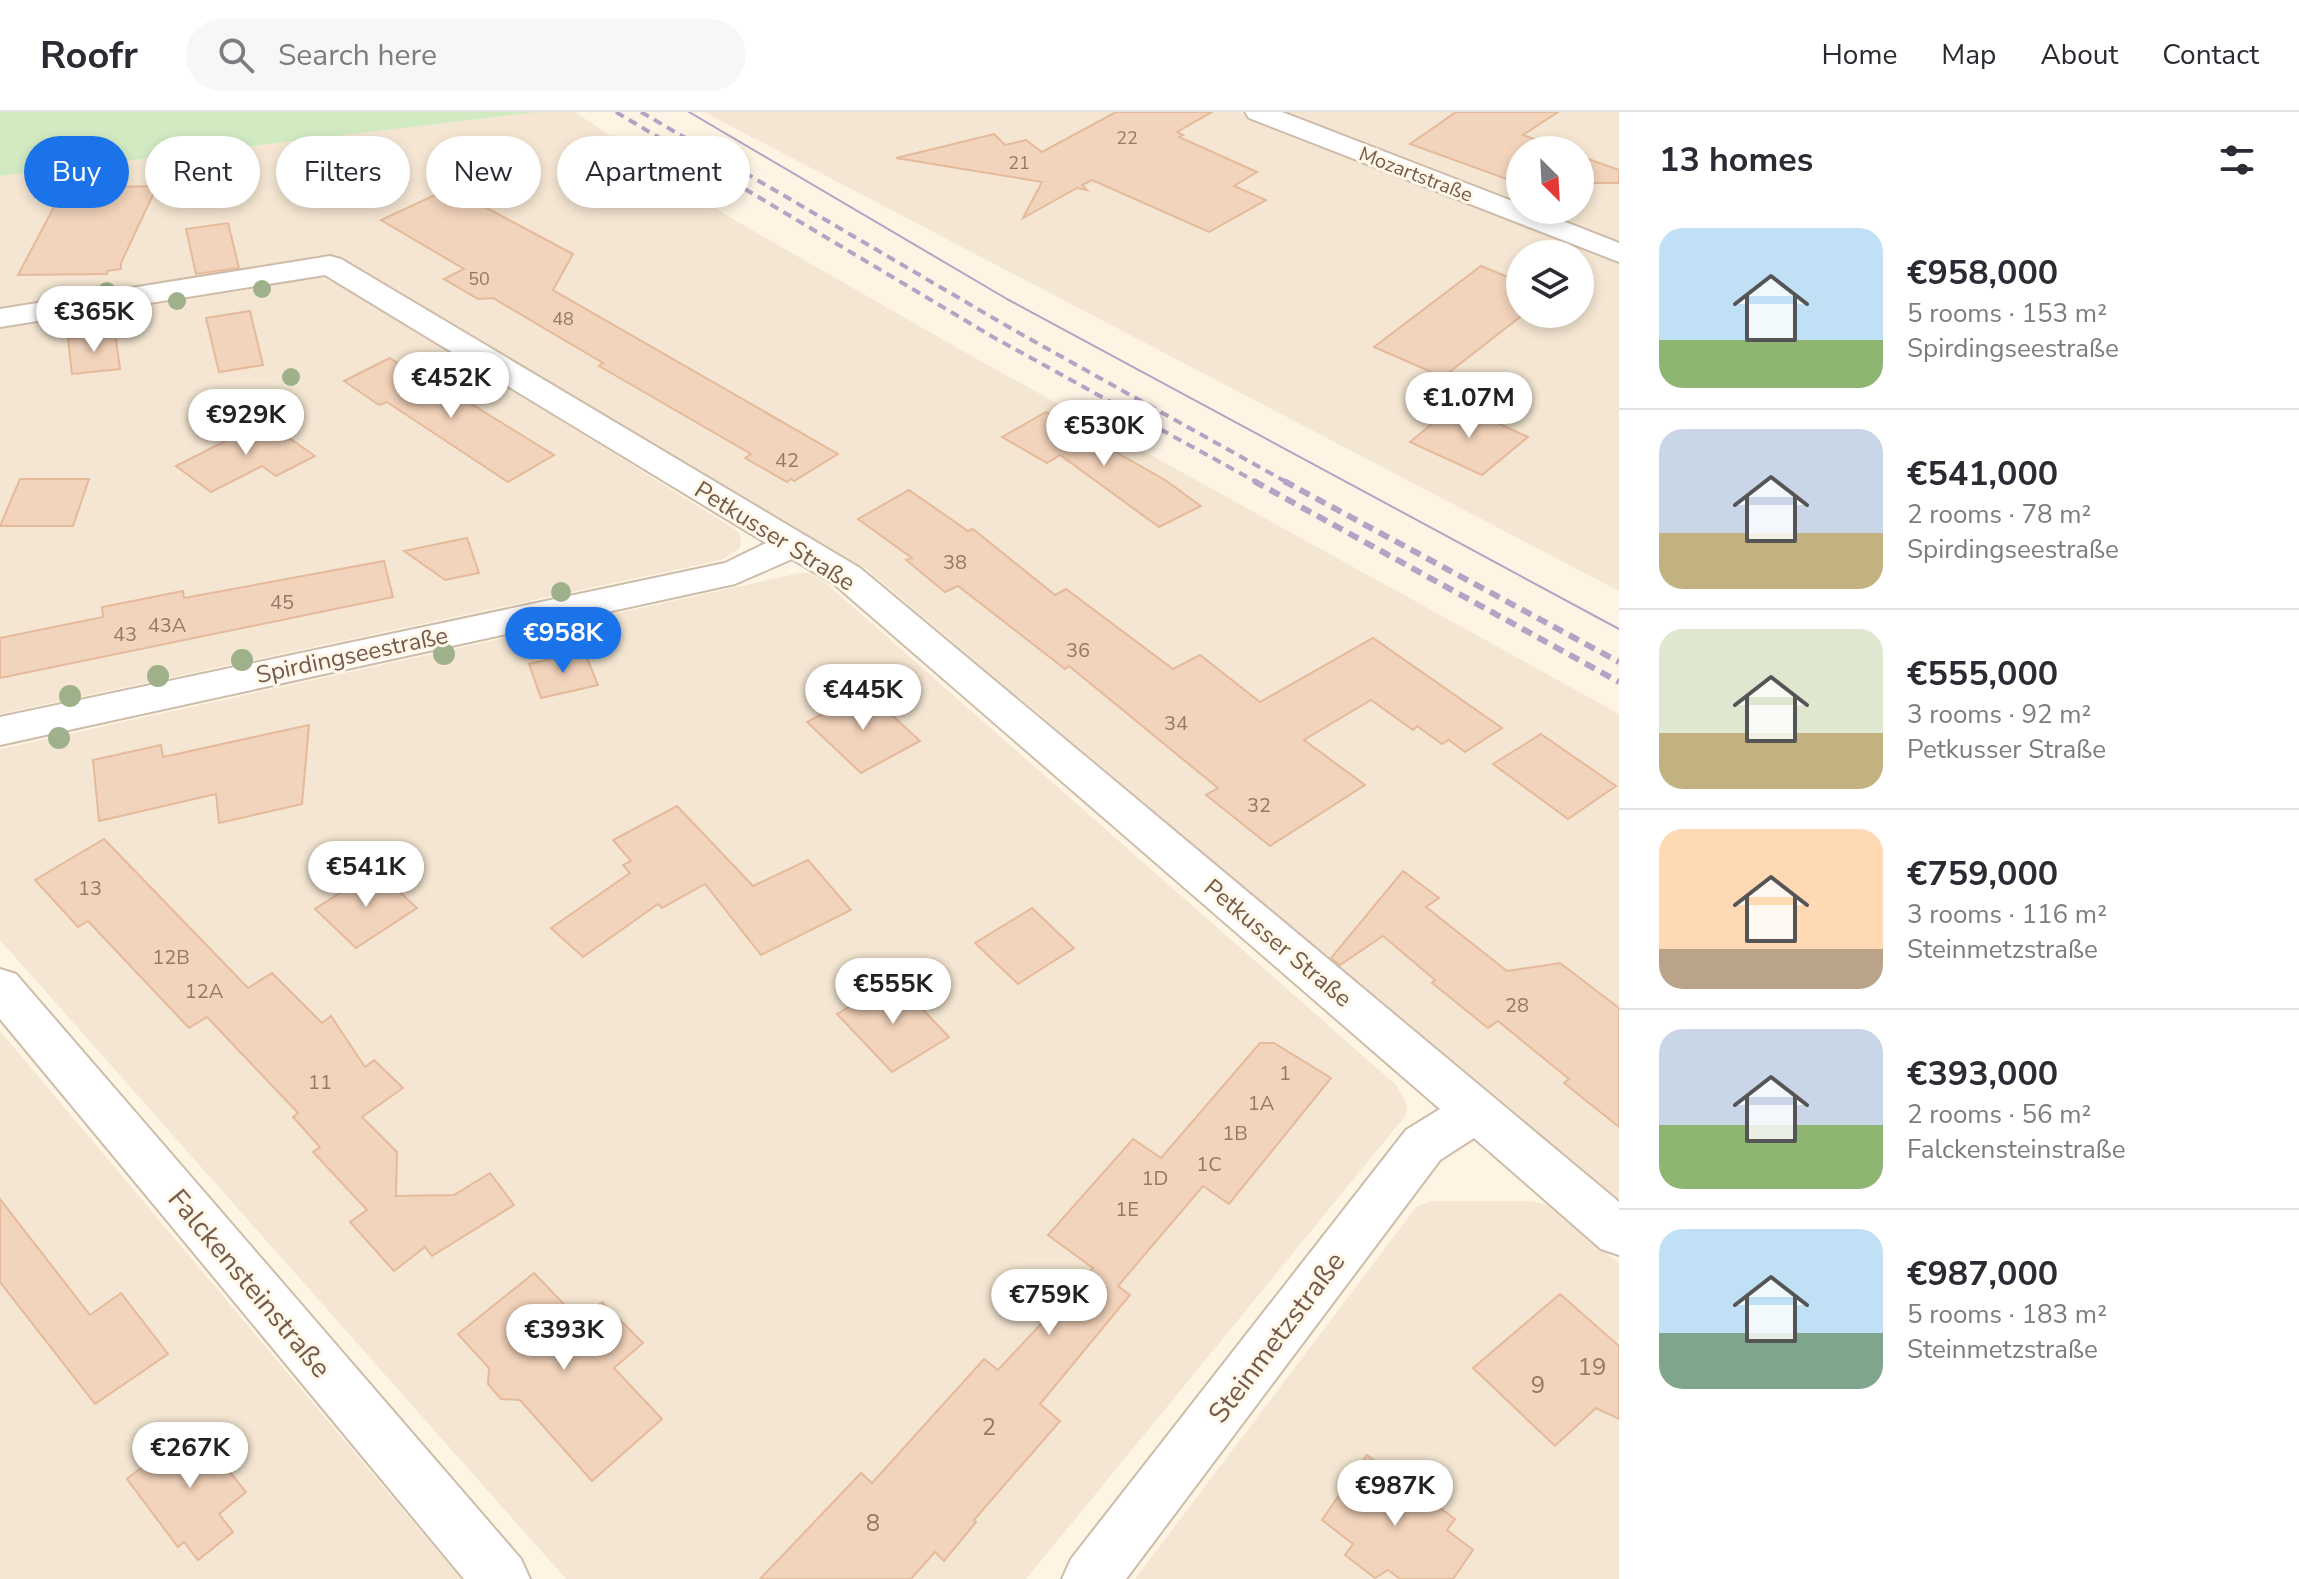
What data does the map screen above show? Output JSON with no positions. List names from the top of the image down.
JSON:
{
  "streets": {
    "street": [
      "Mozartstraße",
      "Petkusser Straße",
      "Spirdingseestraße",
      "Falckensteinstraße",
      "Steinmetzstraße"
    ]
  },
  "crossings": [
    ["Petkusser Straße", "Spirdingseestraße"],
    ["Petkusser Straße", "Steinmetzstraße"]
  ],
  "house_numbers": [
    "22",
    "21",
    "50",
    "48",
    "42",
    "38",
    "45",
    "43A",
    "43",
    "36",
    "34",
    "32",
    "13",
    "12B",
    "12A",
    "28",
    "1",
    "11",
    "1A",
    "1B",
    "1C",
    "1D",
    "1E",
    "19",
    "9",
    "2",
    "8"
  ],
  "north": "bottom right",
  "page": {
    "header": "Roofr",
    "search": "Search here",
    "nav": [
      "Home",
      "Map",
      "About",
      "Contact"
    ],
    "heading": "13 homes",
    "chip": [
      "Buy",
      "Rent",
      "Filters",
      "New",
      "Apartment"
    ],
    "list": [
      {
        "name": "€958,000",
        "note": "5 rooms · 153 m² · Spirdingseestraße"
      },
      {
        "name": "€541,000",
        "note": "2 rooms · 78 m² · Spirdingseestraße"
      },
      {
        "name": "€555,000",
        "note": "3 rooms · 92 m² · Petkusser Straße"
      },
      {
        "name": "€759,000",
        "note": "3 rooms · 116 m² · Steinmetzstraße"
      },
      {
        "name": "€393,000",
        "note": "2 rooms · 56 m² · Falckensteinstraße"
      },
      {
        "name": "€987,000",
        "note": "5 rooms · 183 m² · Steinmetzstraße"
      }
    ],
    "price": [
      "€365K",
      "€452K",
      "€1.07M",
      "€929K",
      "€530K",
      "€958K",
      "€445K",
      "€541K",
      "€555K",
      "€759K",
      "€393K",
      "€267K",
      "€987K"
    ]
  }
}
